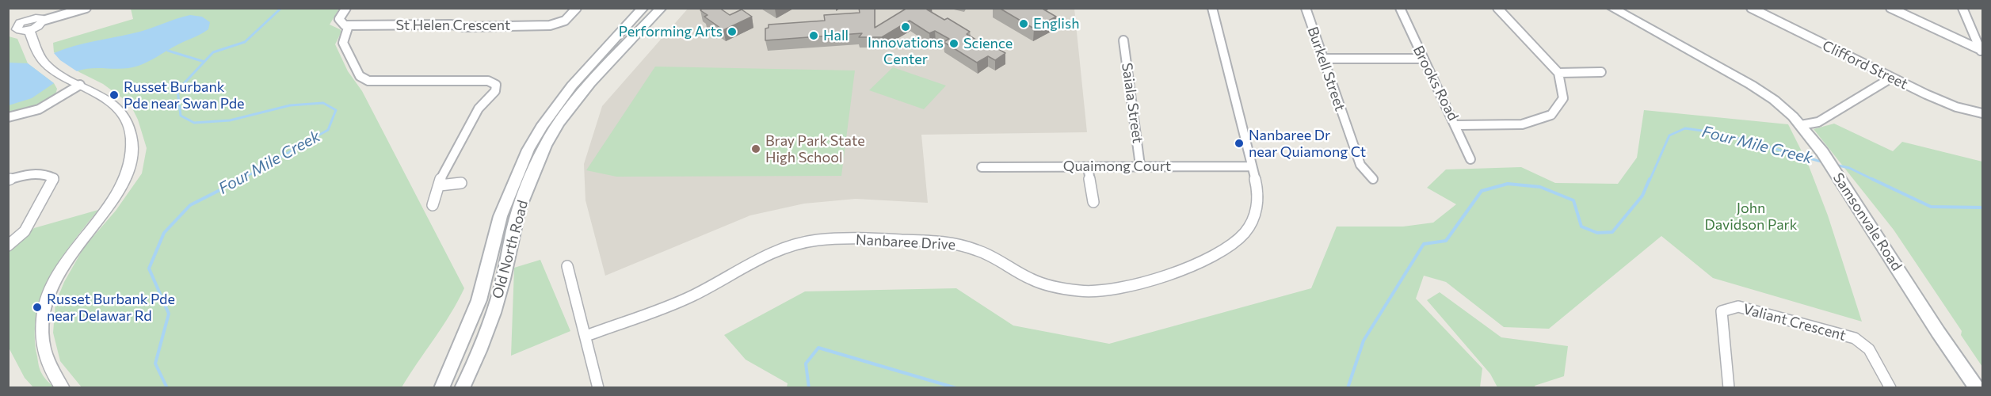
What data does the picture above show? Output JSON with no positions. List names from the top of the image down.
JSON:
{
  "streets": {
    "main road": ["Samsonvale Road", "Old North Road"],
    "street": [
      "St Helen Crescent",
      "Clifford Street",
      "Burkell Street",
      "Brooks Road",
      "Saiala Street",
      "Quaimong Court",
      "Nanbaree Drive",
      "Valiant Crescent"
    ]
  },
  "crossings": [
    ["Saiala Street", "Quaimong Court"],
    ["Quaimong Court", "Nanbaree Drive"]
  ],
  "water": ["Four Mile Creek"],
  "parks": ["John Davidson Park"],
  "places": [
    "English",
    "Innovations Center",
    "Performing Arts",
    "Hall",
    "Science",
    "Russet Burbank Pde near Swan Pde",
    "Nanbaree Dr near Quiamong Ct",
    "Bray Park State High School",
    "Russet Burbank Pde near Delawar Rd"
  ]
}
